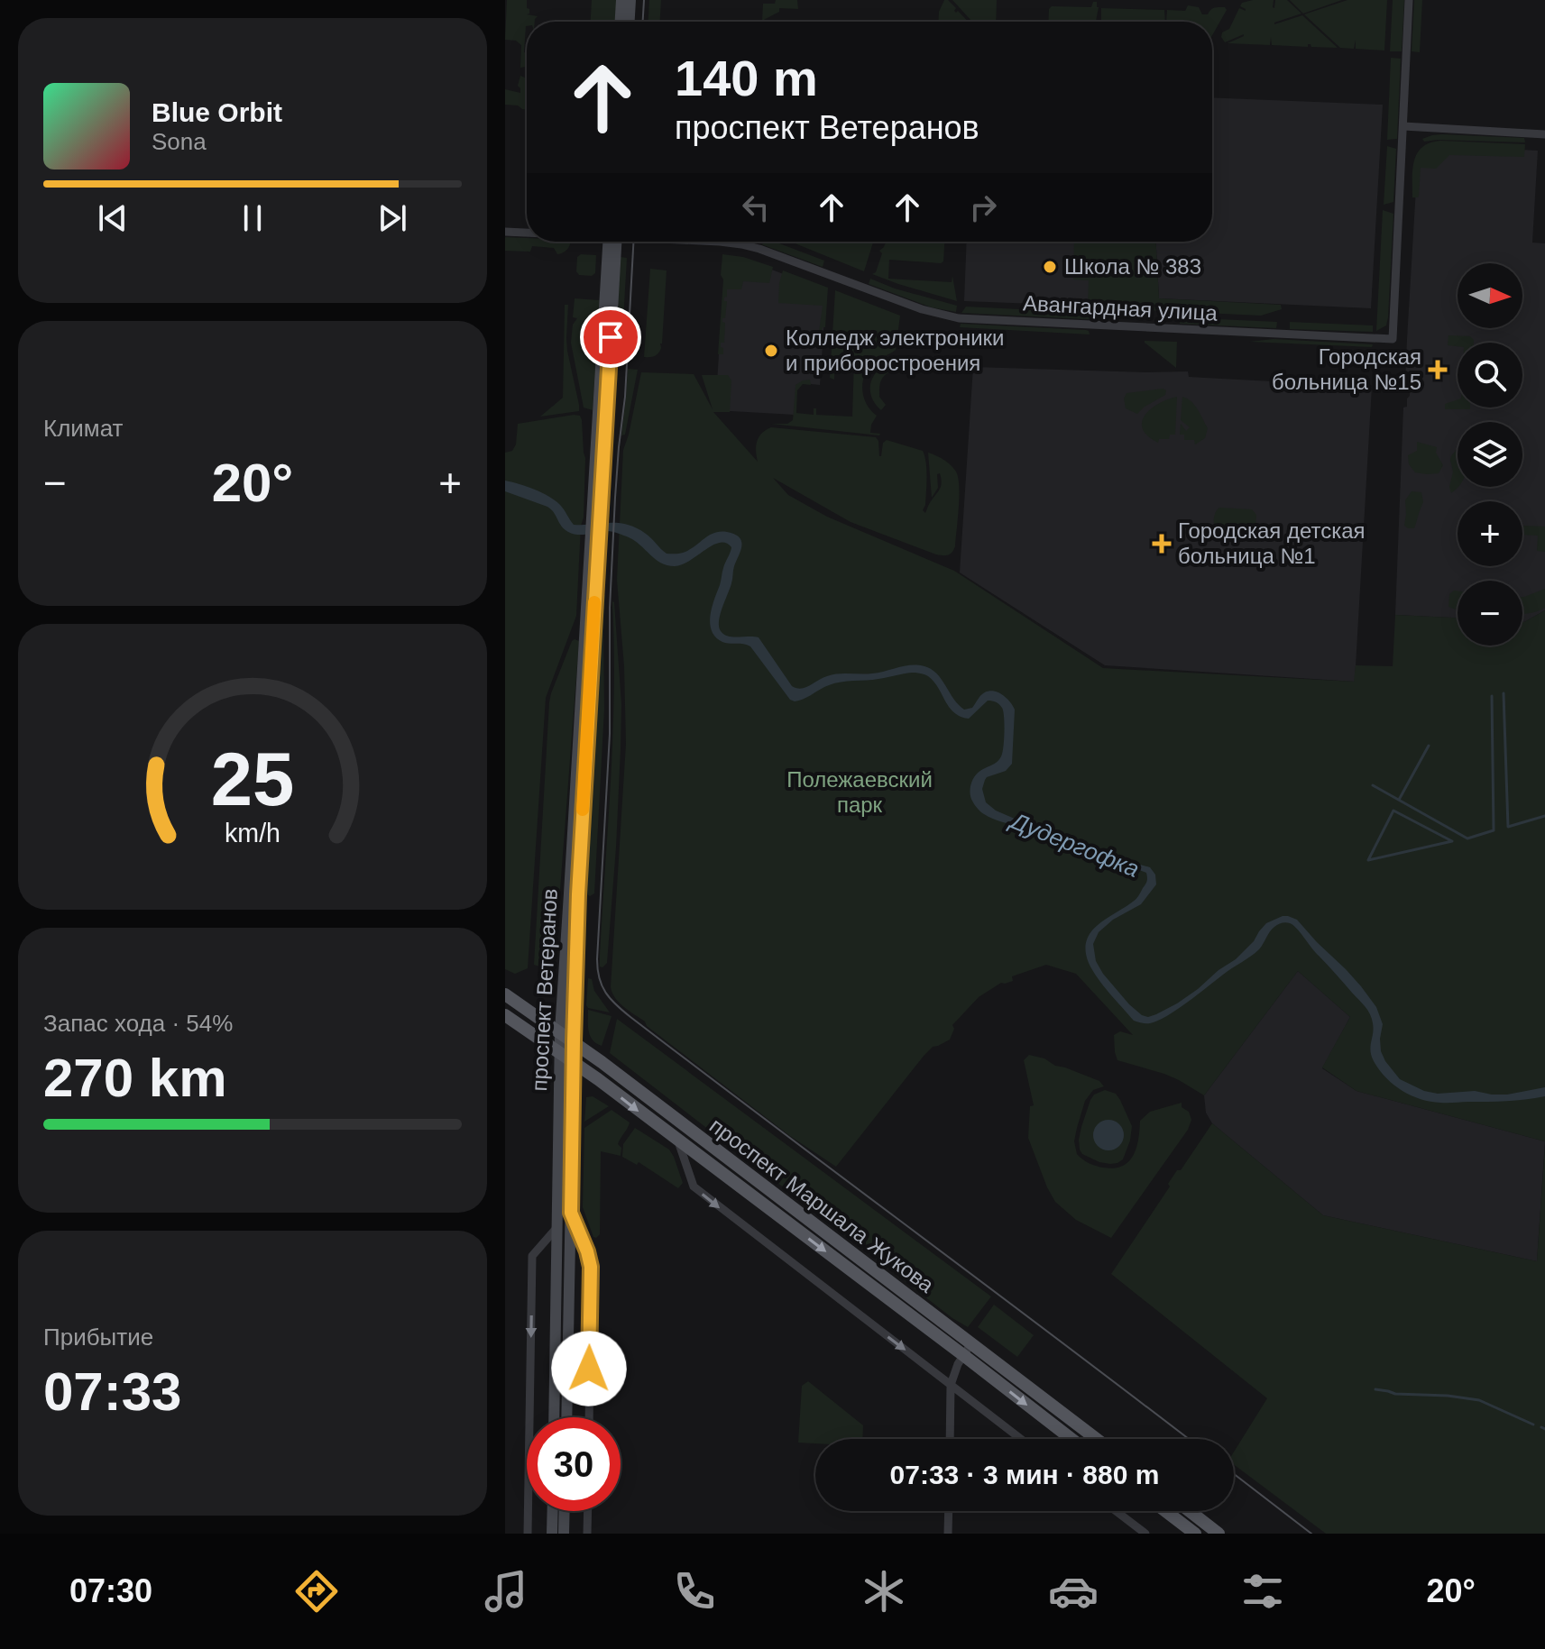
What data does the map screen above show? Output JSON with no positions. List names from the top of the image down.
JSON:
{
  "streets": {
    "main road": ["проспект Ветеранов", "проспект Маршала Жукова"],
    "street": ["Авангардная улица"]
  },
  "crossings": [
    ["проспект Ветеранов", "проспект Маршала Жукова"]
  ],
  "water": ["Дудергофка"],
  "parks": ["Полежаевский парк"],
  "places": {
    "other": ["Школа № 383", "Колледж электроники и приборостроения"],
    "health": ["Городская больница №15", "Городская детская больница №1"]
  },
  "north": "right",
  "page": {
    "turn": ["140 m", "проспект Ветеранов"],
    "song": ["Blue Orbit", "Sona"],
    "map_buttons": ["+", "−"],
    "tile": [
      "Климат",
      ["Запас хода · 54%", "270 km"],
      ["Прибытие", "07:33"]
    ],
    "heat": ["−", "20°", "+"],
    "limit": "30",
    "trip": "07:33 · 3 мин · 880 m",
    "tabs": ["07:30", "20°"],
    "gauge": ["25", "km/h"]
  }
}
